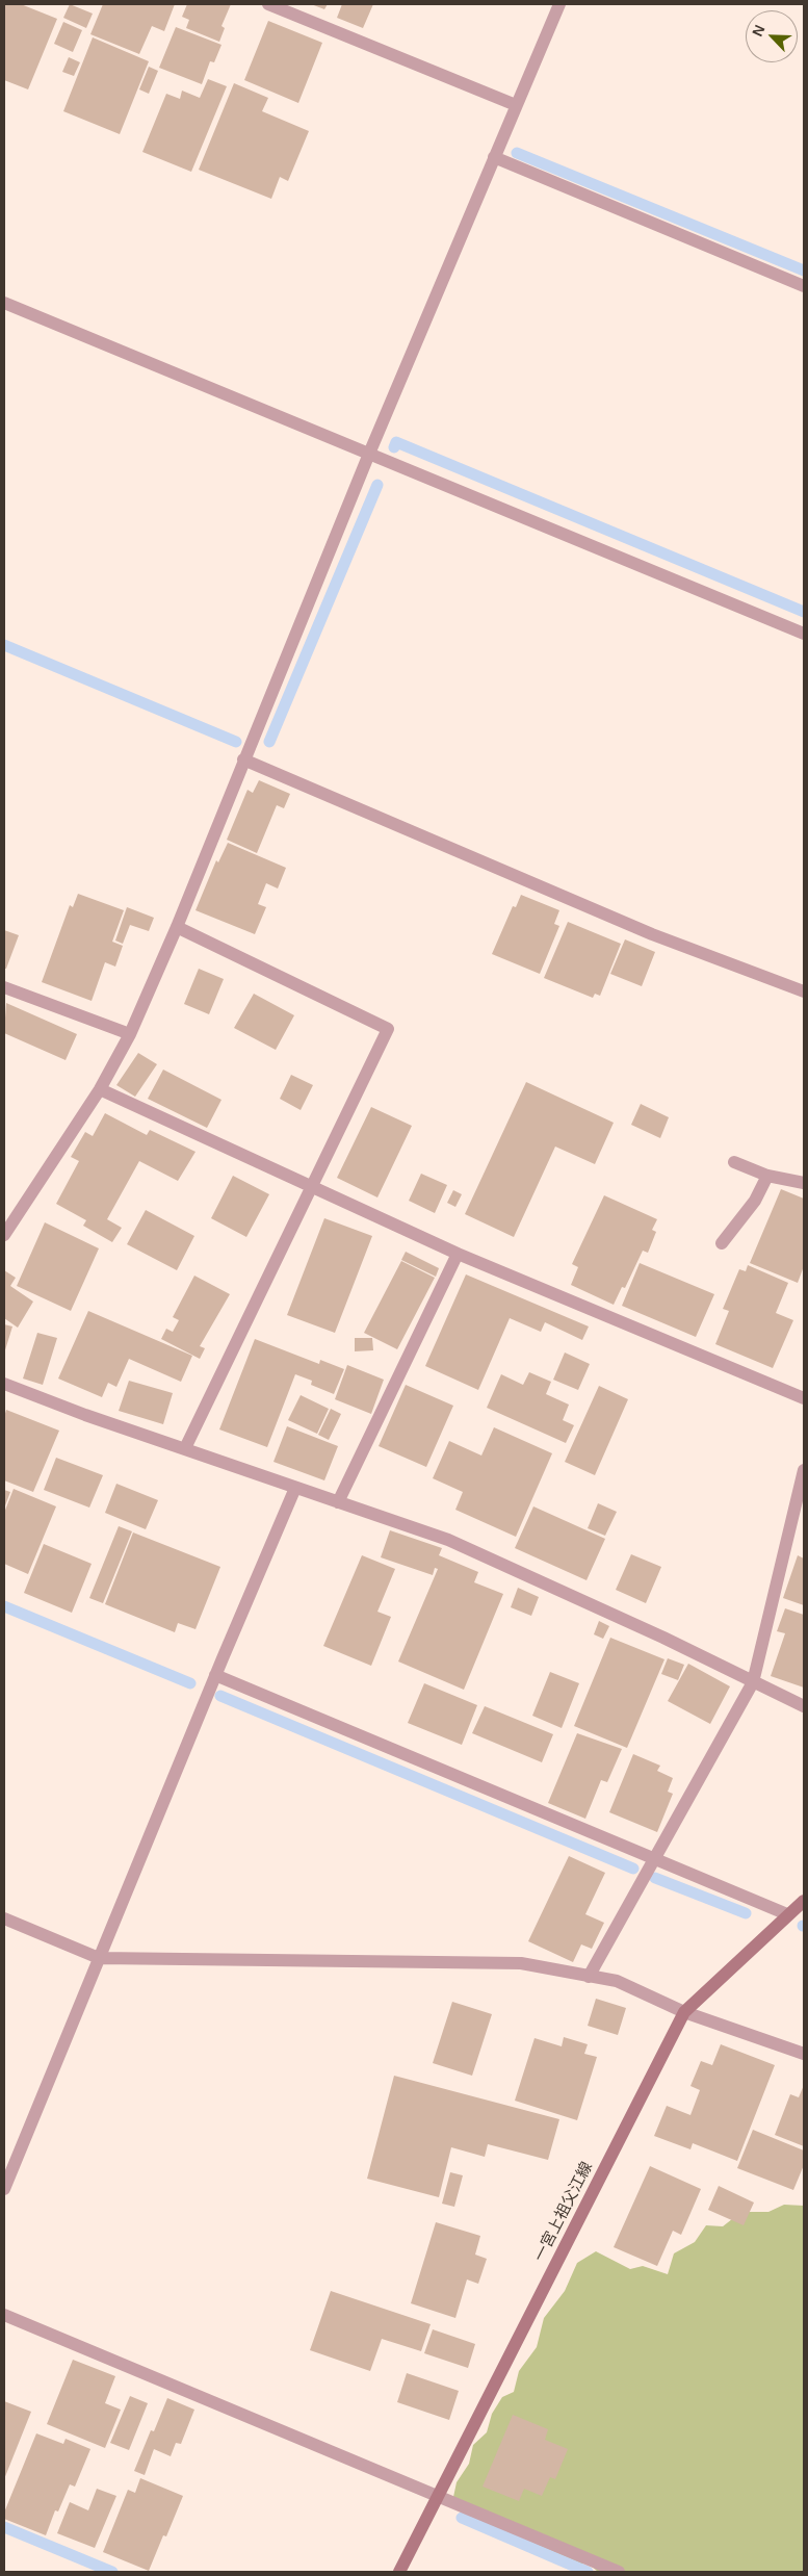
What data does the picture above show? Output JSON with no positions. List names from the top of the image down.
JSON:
{
  "streets": {
    "main road": ["一宮上祖父江線"]
  },
  "north": "top left"
}
